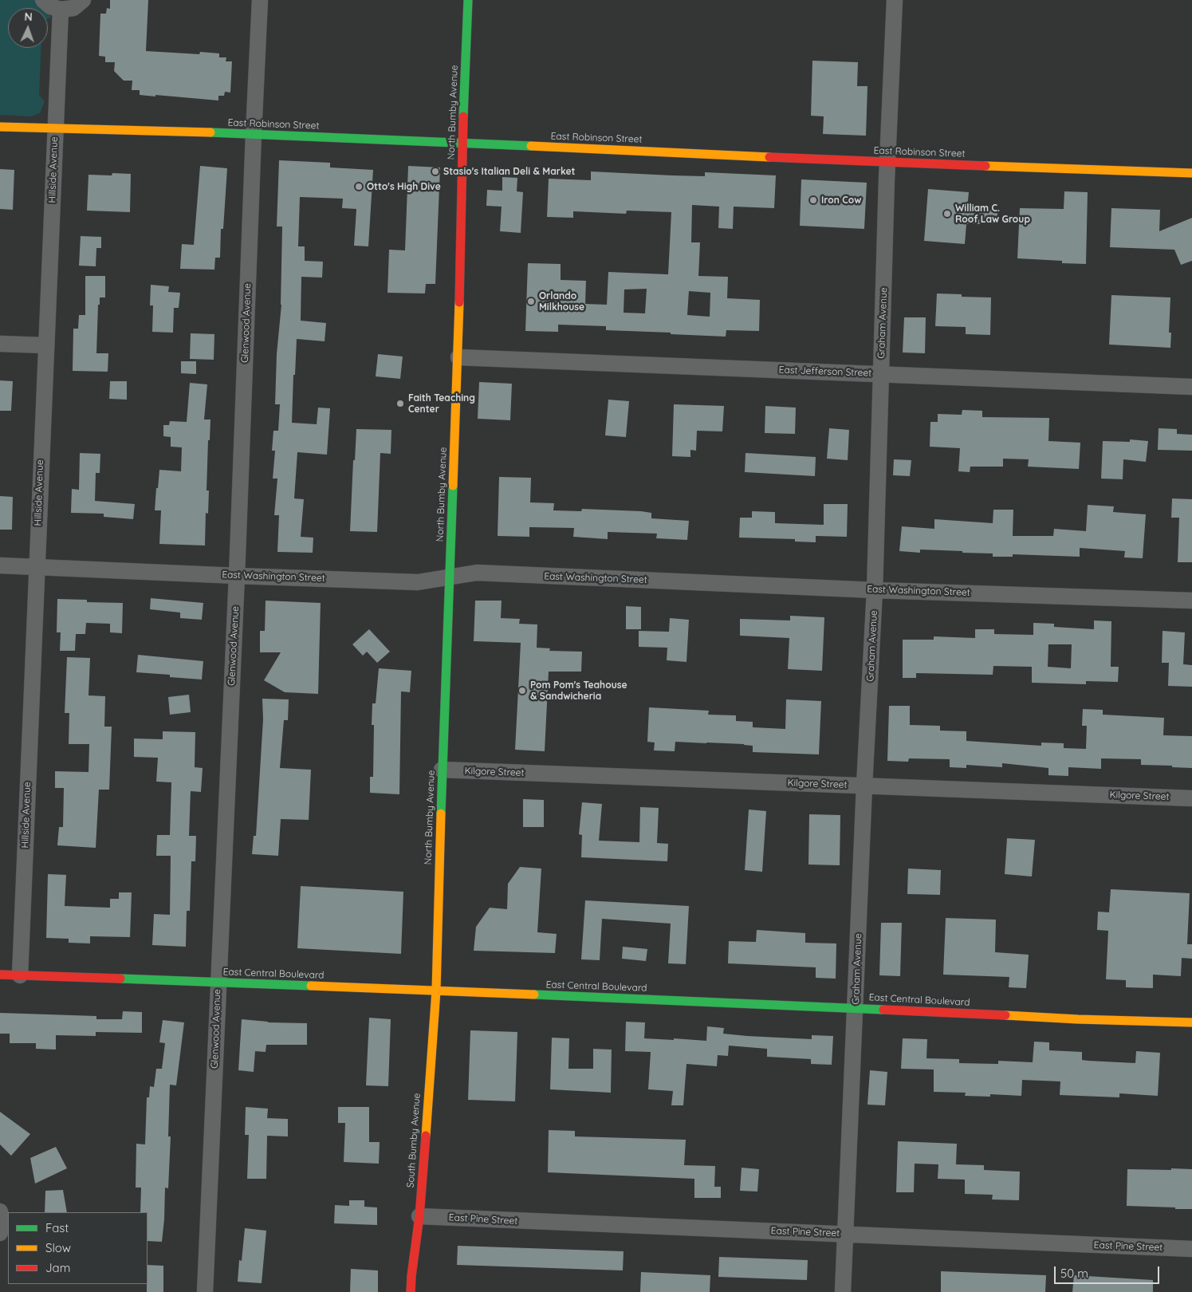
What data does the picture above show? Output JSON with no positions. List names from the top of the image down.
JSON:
{
  "streets": {
    "street": [
      "North Bumby Avenue",
      "East Robinson Street",
      "Hillside Avenue",
      "Glenwood Avenue",
      "Graham Avenue",
      "East Jefferson Street",
      "East Washington Street",
      "Kilgore Street",
      "East Central Boulevard",
      "South Bumby Avenue",
      "East Pine Street"
    ]
  },
  "crossings": [
    ["North Bumby Avenue", "East Robinson Street"],
    ["North Bumby Avenue", "East Jefferson Street"],
    ["North Bumby Avenue", "East Washington Street"],
    ["North Bumby Avenue", "Kilgore Street"],
    ["North Bumby Avenue", "East Central Boulevard"],
    ["North Bumby Avenue", "South Bumby Avenue"],
    ["East Robinson Street", "Hillside Avenue"],
    ["East Robinson Street", "Glenwood Avenue"],
    ["East Robinson Street", "Graham Avenue"],
    ["Hillside Avenue", "East Washington Street"],
    ["Hillside Avenue", "East Central Boulevard"],
    ["Glenwood Avenue", "East Washington Street"],
    ["Glenwood Avenue", "East Central Boulevard"],
    ["Graham Avenue", "East Jefferson Street"],
    ["Graham Avenue", "East Washington Street"],
    ["Graham Avenue", "Kilgore Street"],
    ["Graham Avenue", "East Central Boulevard"],
    ["Graham Avenue", "East Pine Street"],
    ["East Central Boulevard", "South Bumby Avenue"],
    ["South Bumby Avenue", "East Pine Street"]
  ],
  "places": [
    "Stasio's Italian Deli & Market",
    "Otto's High Dive",
    "Iron Cow",
    "William C. Roof Law Group",
    "Orlando Milkhouse",
    "Faith Teaching Center",
    "Pom Pom's Teahouse & Sandwicheria"
  ],
  "legend": ["Fast", "Slow", "Jam"],
  "scale_bar": "50 m",
  "north": "top"
}
